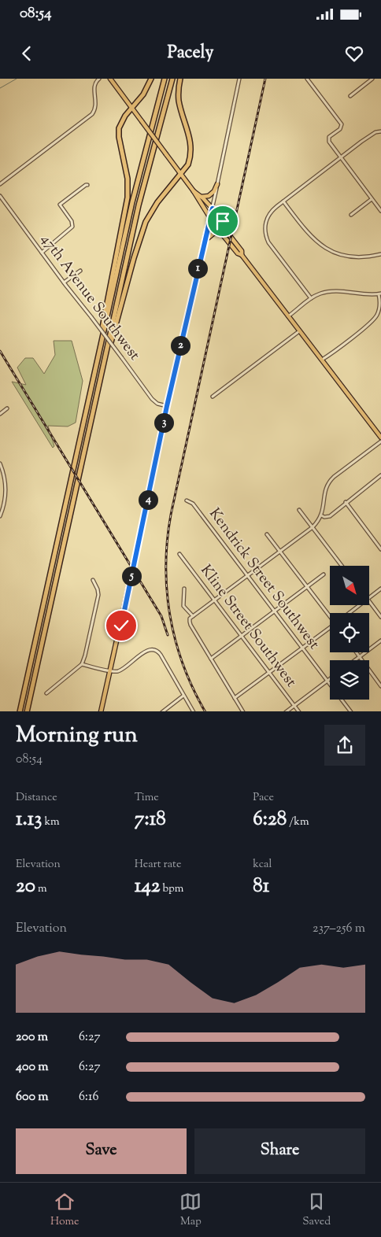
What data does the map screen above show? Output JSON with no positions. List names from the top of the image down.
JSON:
{
  "streets": {
    "street": ["47th Avenue Southwest", "Kendrick Street Southwest", "Kline Street Southwest"]
  },
  "north": "bottom right",
  "page": {
    "status": "08:54",
    "header": "Pacely",
    "pins": [
      "1",
      "2",
      "3",
      "4",
      "5"
    ],
    "heading": ["Morning run", "08:54"],
    "stats": [
      ["Distance", "1.13 km"],
      ["Time", "7:18"],
      ["Pace", "6:28 /km"],
      ["Elevation", "20 m"],
      ["Heart rate", "142 bpm"],
      ["kcal", "81"]
    ],
    "chart": ["Elevation", "237–256 m"],
    "list": [
      {
        "name": "200 m",
        "note": "6:27"
      },
      {
        "name": "400 m",
        "note": "6:27"
      },
      {
        "name": "600 m",
        "note": "6:16"
      }
    ],
    "buttons": ["Save", "Share"],
    "tabs": ["Home", "Map", "Saved"]
  }
}
